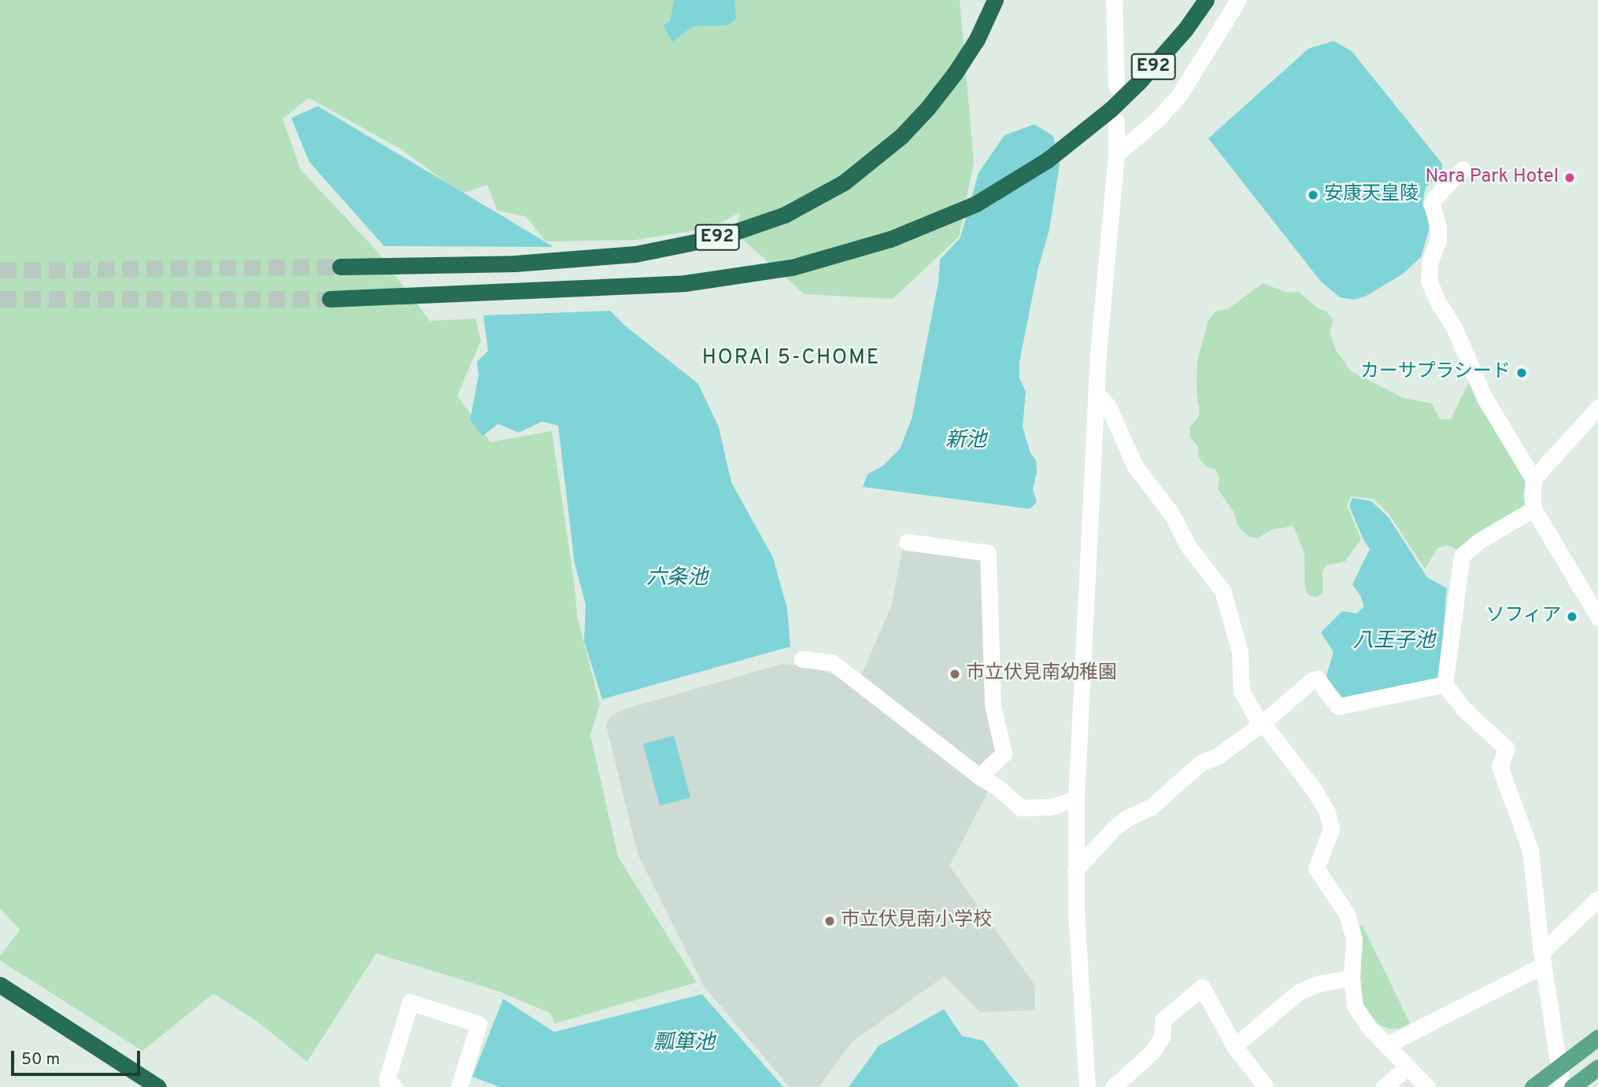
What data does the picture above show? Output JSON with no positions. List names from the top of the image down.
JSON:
{
  "streets": {
    "highway": ["E92"]
  },
  "districts": ["HORAI 5-CHOME"],
  "water": [
    "新池",
    "六条池",
    "八王子池",
    "瓢箪池"
  ],
  "places": [
    "Nara Park Hotel",
    "安康天皇陵",
    "カーサプラシード",
    "ソフィア",
    "市立伏見南幼稚園",
    "市立伏見南小学校"
  ],
  "scale_bar": "50 m"
}
